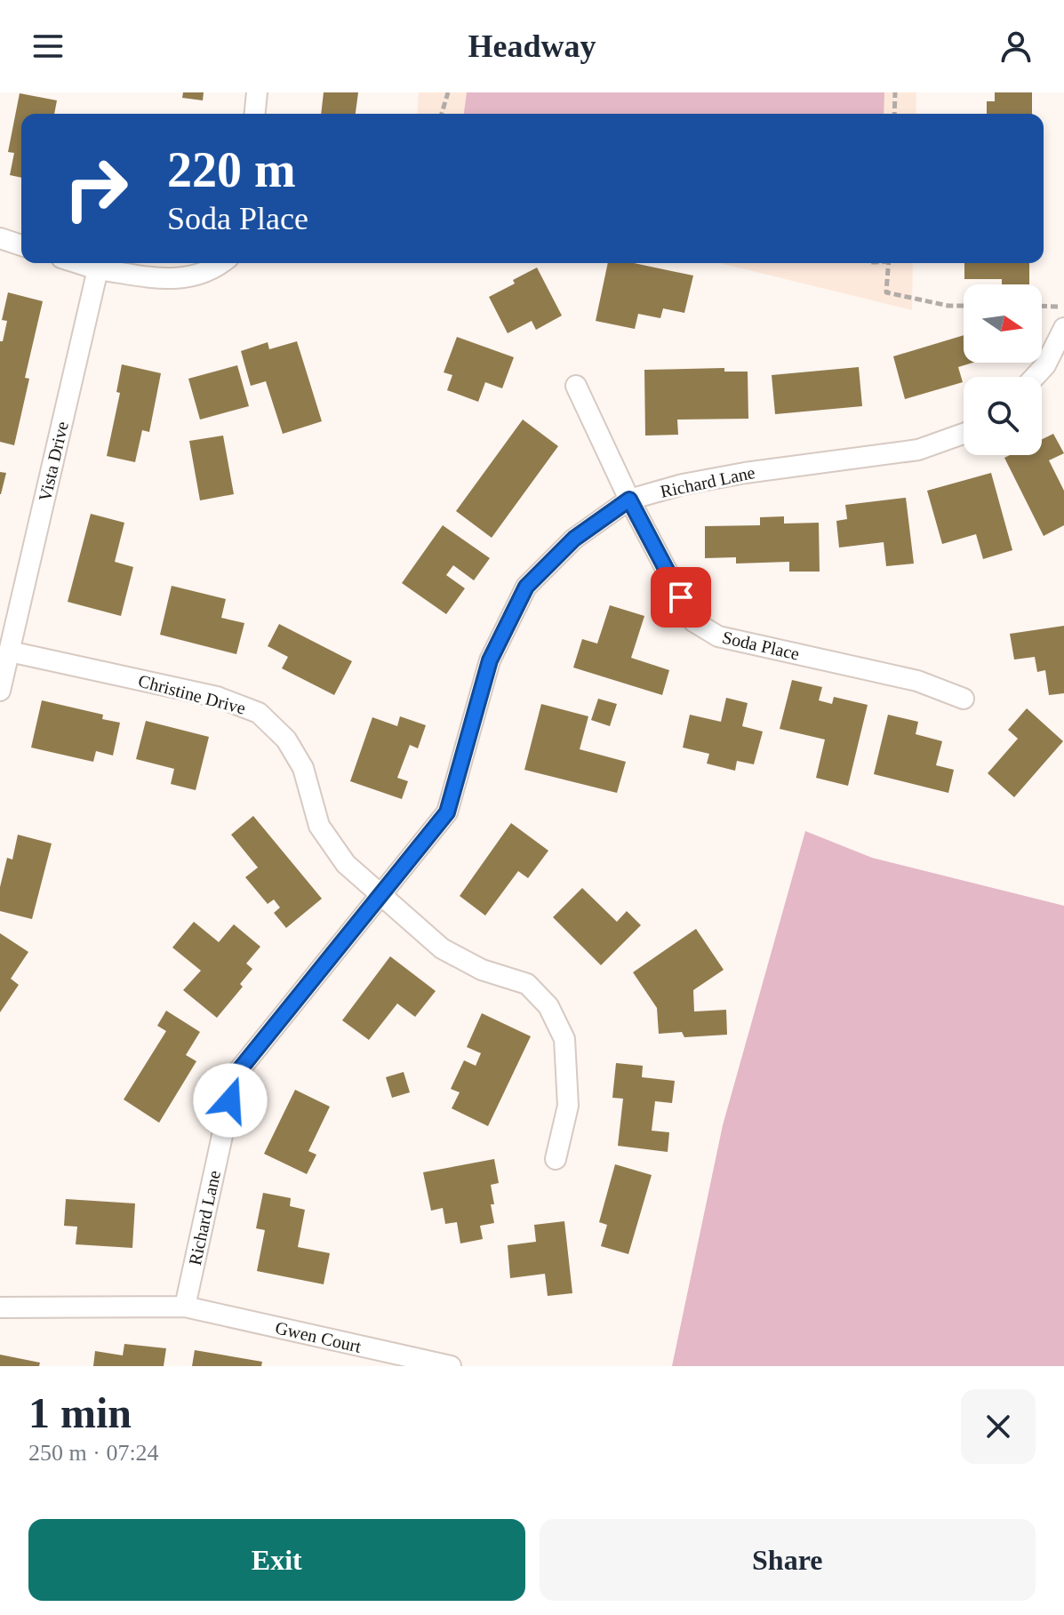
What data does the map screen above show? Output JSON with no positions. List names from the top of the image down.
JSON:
{
  "streets": {
    "street": [
      "Vista Drive",
      "Richard Lane",
      "Soda Place",
      "Christine Drive",
      "Gwen Court"
    ]
  },
  "crossings": [
    ["Vista Drive", "Christine Drive"],
    ["Richard Lane", "Soda Place"],
    ["Richard Lane", "Christine Drive"],
    ["Richard Lane", "Gwen Court"]
  ],
  "north": "right",
  "page": {
    "header": "Headway",
    "turn": ["220 m", "Soda Place"],
    "heading": ["1 min", "250 m · 07:24"],
    "buttons": ["Exit", "Share"]
  }
}
